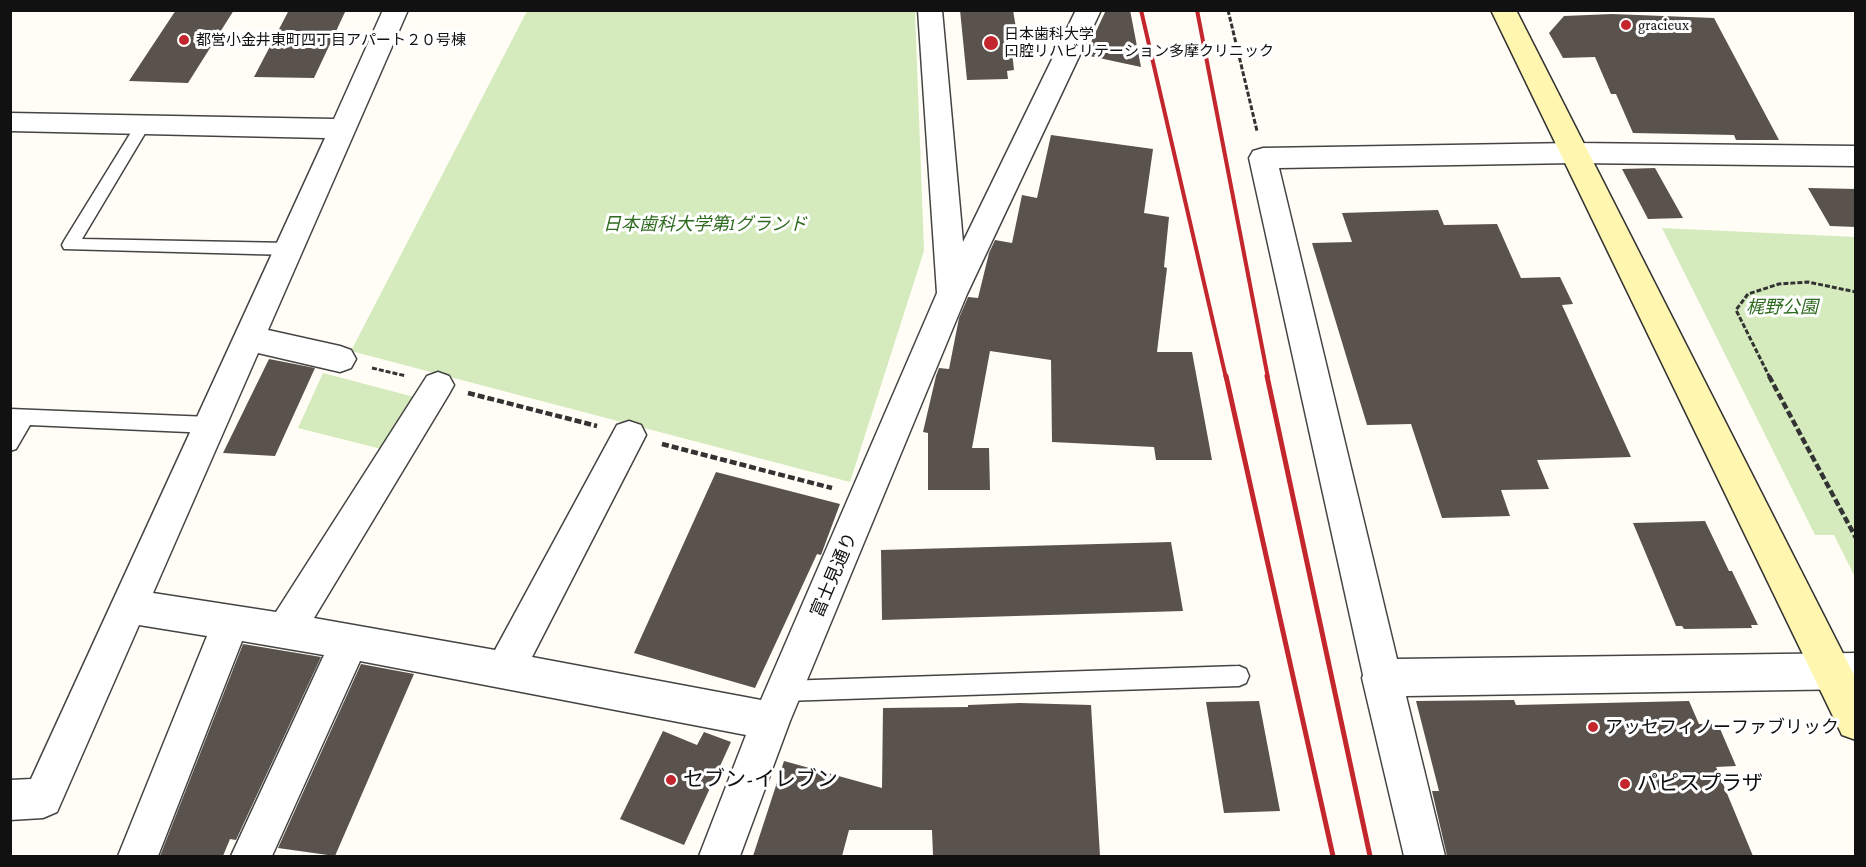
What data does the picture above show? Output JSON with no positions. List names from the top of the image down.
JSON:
{
  "streets": {
    "street": ["富士見通り"]
  },
  "parks": ["日本歯科大学第1グランド", "梶野公園"],
  "places": [
    "gracieux",
    "都営小金井東町四丁目アパート２０号棟",
    "日本歯科大学 口腔リハビリテーション多摩クリニック",
    "アッセフィノーファブリック",
    "セブン-イレブン",
    "パピスプラザ"
  ]
}
